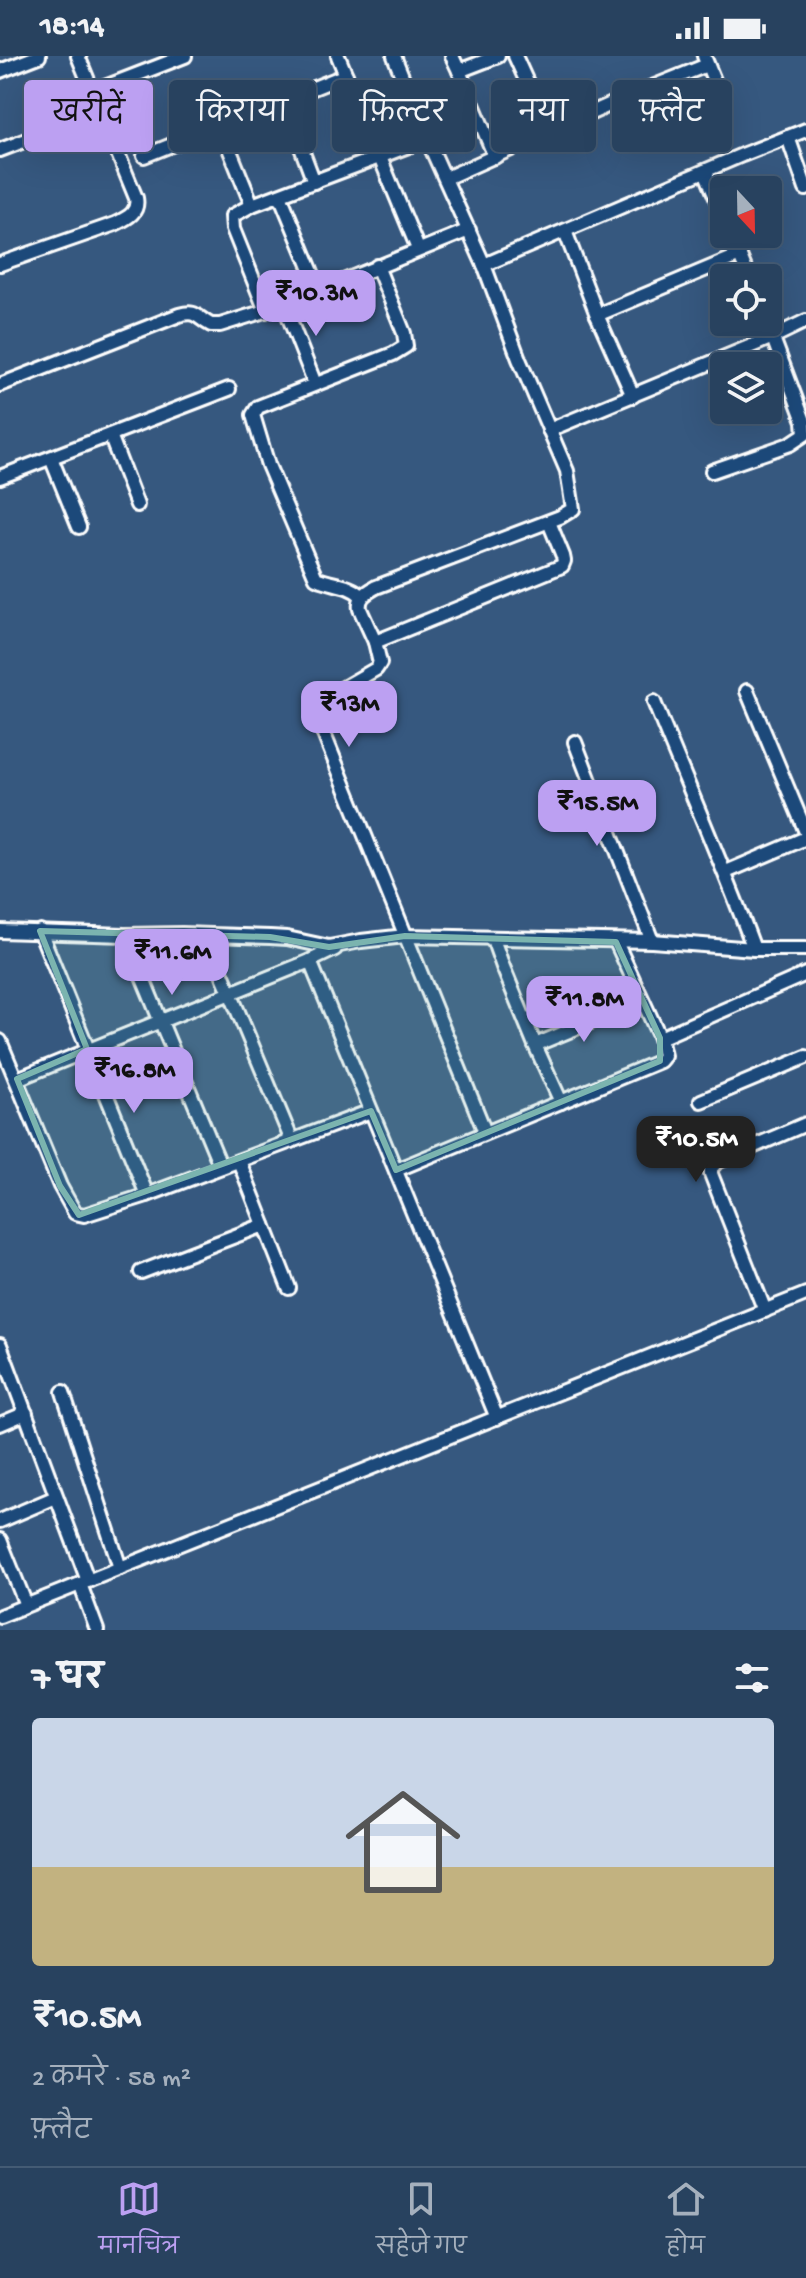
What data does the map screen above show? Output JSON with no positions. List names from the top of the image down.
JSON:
{
  "north": "bottom",
  "page": {
    "status": "18:14",
    "chip": [
      "खरीदें",
      "किराया",
      "फ़िल्टर",
      "नया",
      "फ़्लैट"
    ],
    "price": [
      "₹10.3M",
      "₹13M",
      "₹15.5M",
      "₹11.6M",
      "₹11.8M",
      "₹16.8M",
      "₹10.5M"
    ],
    "heading": "7 घर",
    "list": [
      {
        "name": "₹10.5M",
        "note": "2 कमरे · 58 m² · फ़्लैट"
      }
    ],
    "tabs": ["मानचित्र", "सहेजे गए", "होम"]
  }
}
